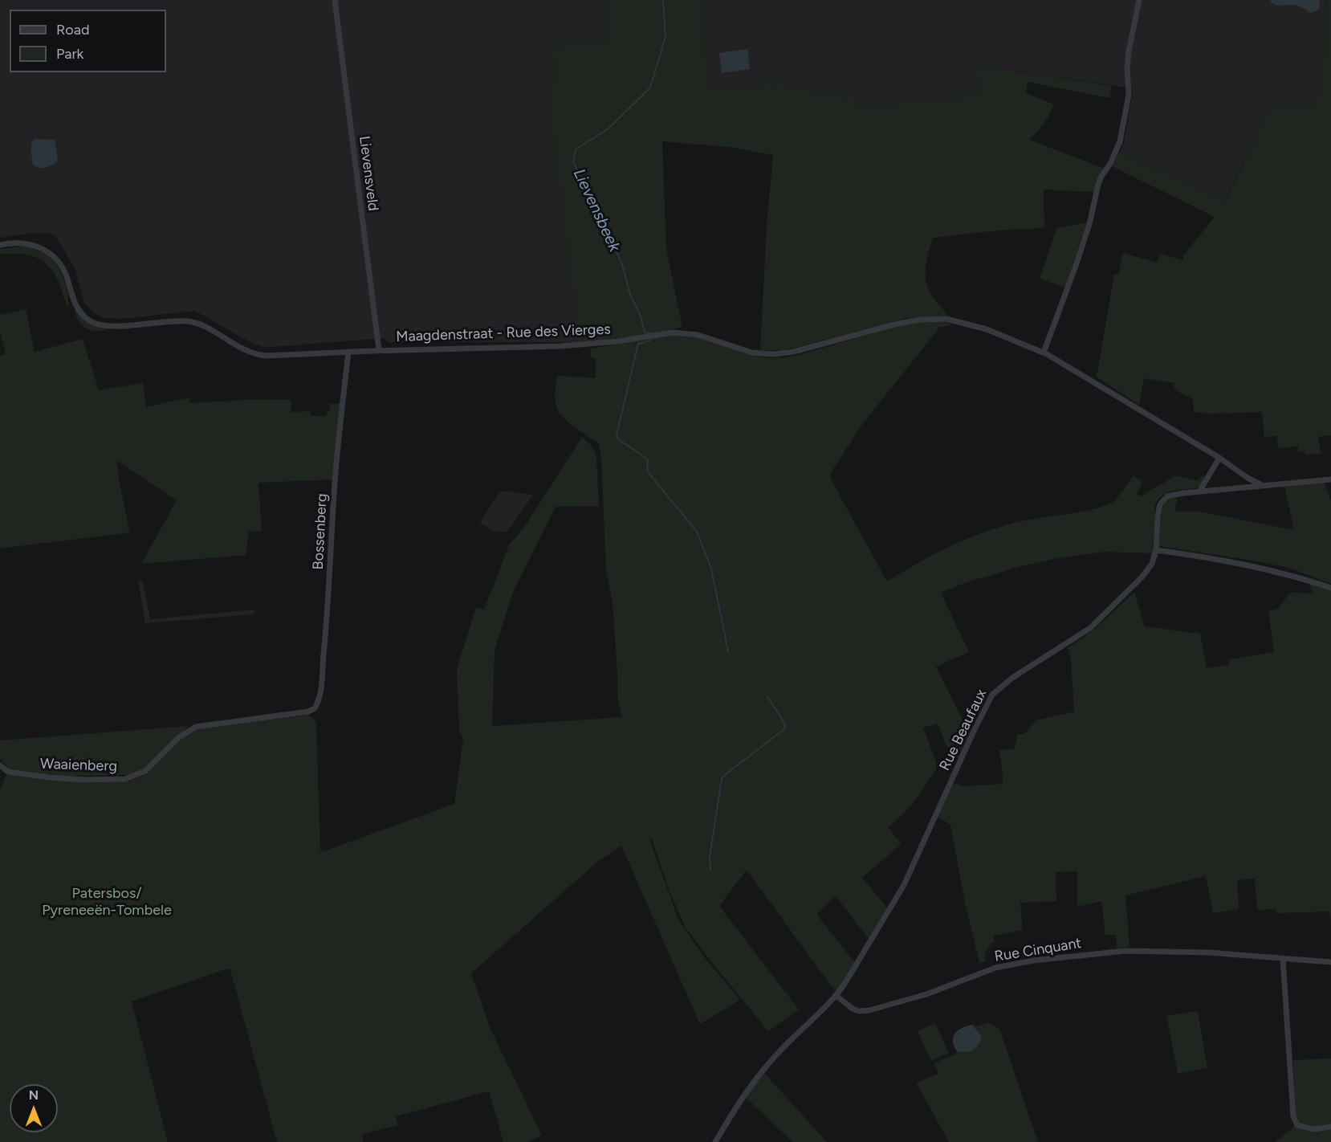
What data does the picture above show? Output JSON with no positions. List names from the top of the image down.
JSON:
{
  "streets": {
    "street": [
      "Lievensveld",
      "Maagdenstraat - Rue des Vierges",
      "Bossenberg",
      "Rue Beaufaux",
      "Waaienberg",
      "Rue Cinquant"
    ]
  },
  "crossings": [
    ["Lievensveld", "Maagdenstraat - Rue des Vierges"],
    ["Maagdenstraat - Rue des Vierges", "Bossenberg"],
    ["Bossenberg", "Waaienberg"],
    ["Rue Beaufaux", "Rue Cinquant"]
  ],
  "water": ["Lievensbeek"],
  "parks": ["Patersbos/ Pyreneeën-Tombele"],
  "legend": ["Road", "Park"],
  "north": "top"
}
